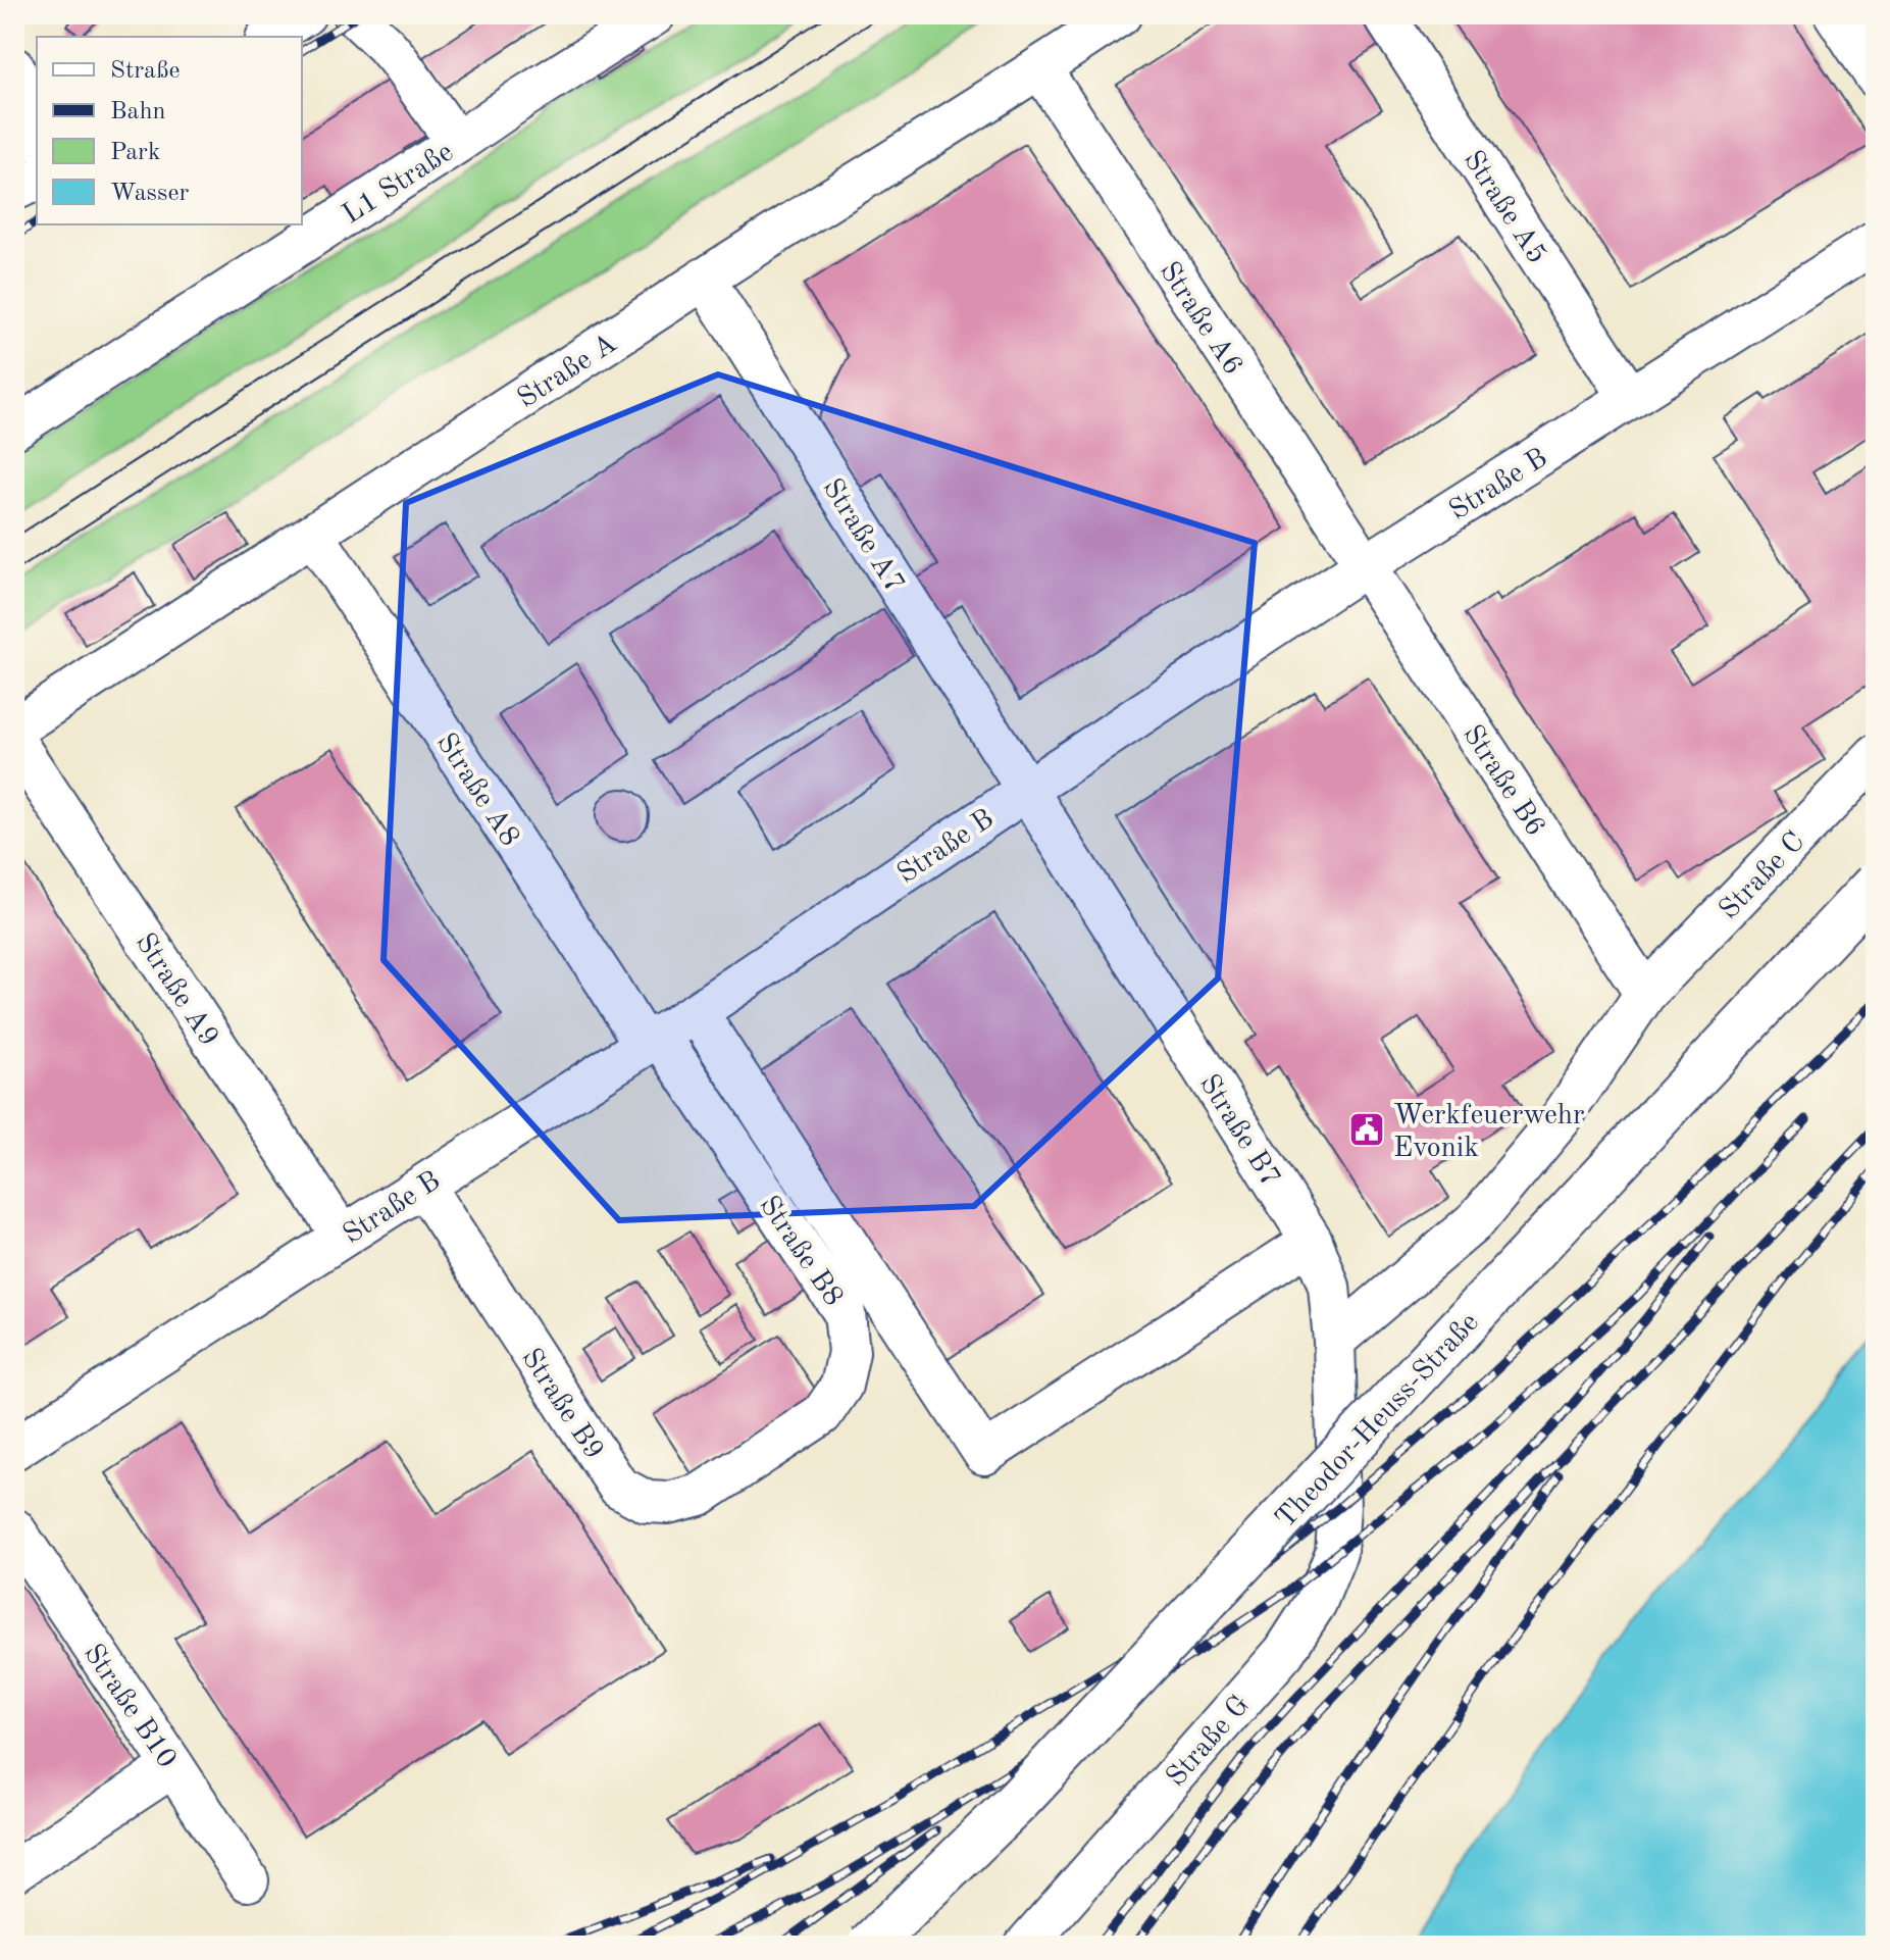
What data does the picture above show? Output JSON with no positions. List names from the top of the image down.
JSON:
{
  "streets": {
    "main road": ["Theodor-Heuss-Straße"],
    "lane": [
      "L1 Straße",
      "Straße A5",
      "Straße A6",
      "Straße A",
      "Straße B",
      "Straße A7",
      "Straße B6",
      "Straße A8",
      "Straße C",
      "Straße A9",
      "Straße B7",
      "Straße B8",
      "Straße B9",
      "Straße B10",
      "Straße G"
    ]
  },
  "crossings": [
    ["Straße A5", "Straße B"],
    ["Straße A6", "Straße A"],
    ["Straße A6", "Straße B"],
    ["Straße A6", "Straße B6"],
    ["Straße A", "Straße A7"],
    ["Straße A", "Straße A8"],
    ["Straße B", "Straße A7"],
    ["Straße B", "Straße B6"],
    ["Straße B", "Straße A8"],
    ["Straße B", "Straße A9"],
    ["Straße B", "Straße B7"],
    ["Straße B", "Straße B8"],
    ["Straße B", "Straße B9"],
    ["Straße A7", "Straße B7"],
    ["Straße B6", "Straße C"],
    ["Straße A8", "Straße B8"],
    ["Straße C", "Straße B7"],
    ["Straße B7", "Straße G"],
    ["Straße B8", "Straße B9"]
  ],
  "places": {
    "public building": ["Werkfeuerwehr Evonik"]
  },
  "legend": [
    "Straße",
    "Bahn",
    "Park",
    "Wasser"
  ]
}
